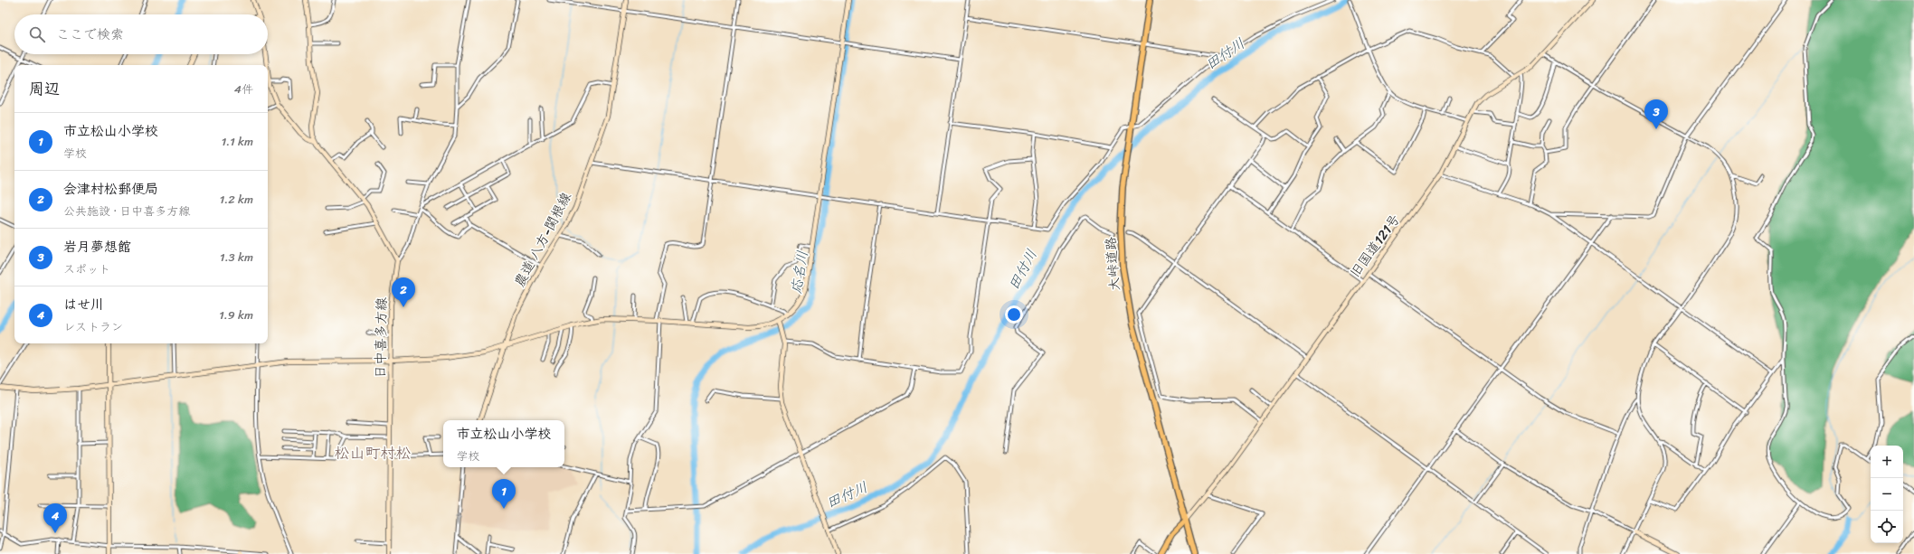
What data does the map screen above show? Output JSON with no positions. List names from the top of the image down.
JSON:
{
  "streets": {
    "highway": ["大峠道路"],
    "street": ["農道 八方-関根線", "旧国道121号", "日中喜多方線"]
  },
  "crossings": [
    ["旧国道121号", "大峠道路"]
  ],
  "districts": ["松山町村松"],
  "water": ["田付川", "応名川"],
  "page": {
    "search": "ここで検索",
    "heading": ["周辺", "4件"],
    "pins": [
      "3",
      "2",
      "1",
      "4"
    ],
    "list": [
      {
        "mark": "1",
        "name": "市立松山小学校",
        "note": "学校",
        "value": "1.1 km"
      },
      {
        "mark": "2",
        "name": "会津村松郵便局",
        "note": "公共施設 · 日中喜多方線",
        "value": "1.2 km"
      },
      {
        "mark": "3",
        "name": "岩月夢想館",
        "note": "スポット",
        "value": "1.3 km"
      },
      {
        "mark": "4",
        "name": "はせ川",
        "note": "レストラン",
        "value": "1.9 km"
      }
    ],
    "popup": ["市立松山小学校", "学校"],
    "map_buttons": ["+", "−"]
  }
}
